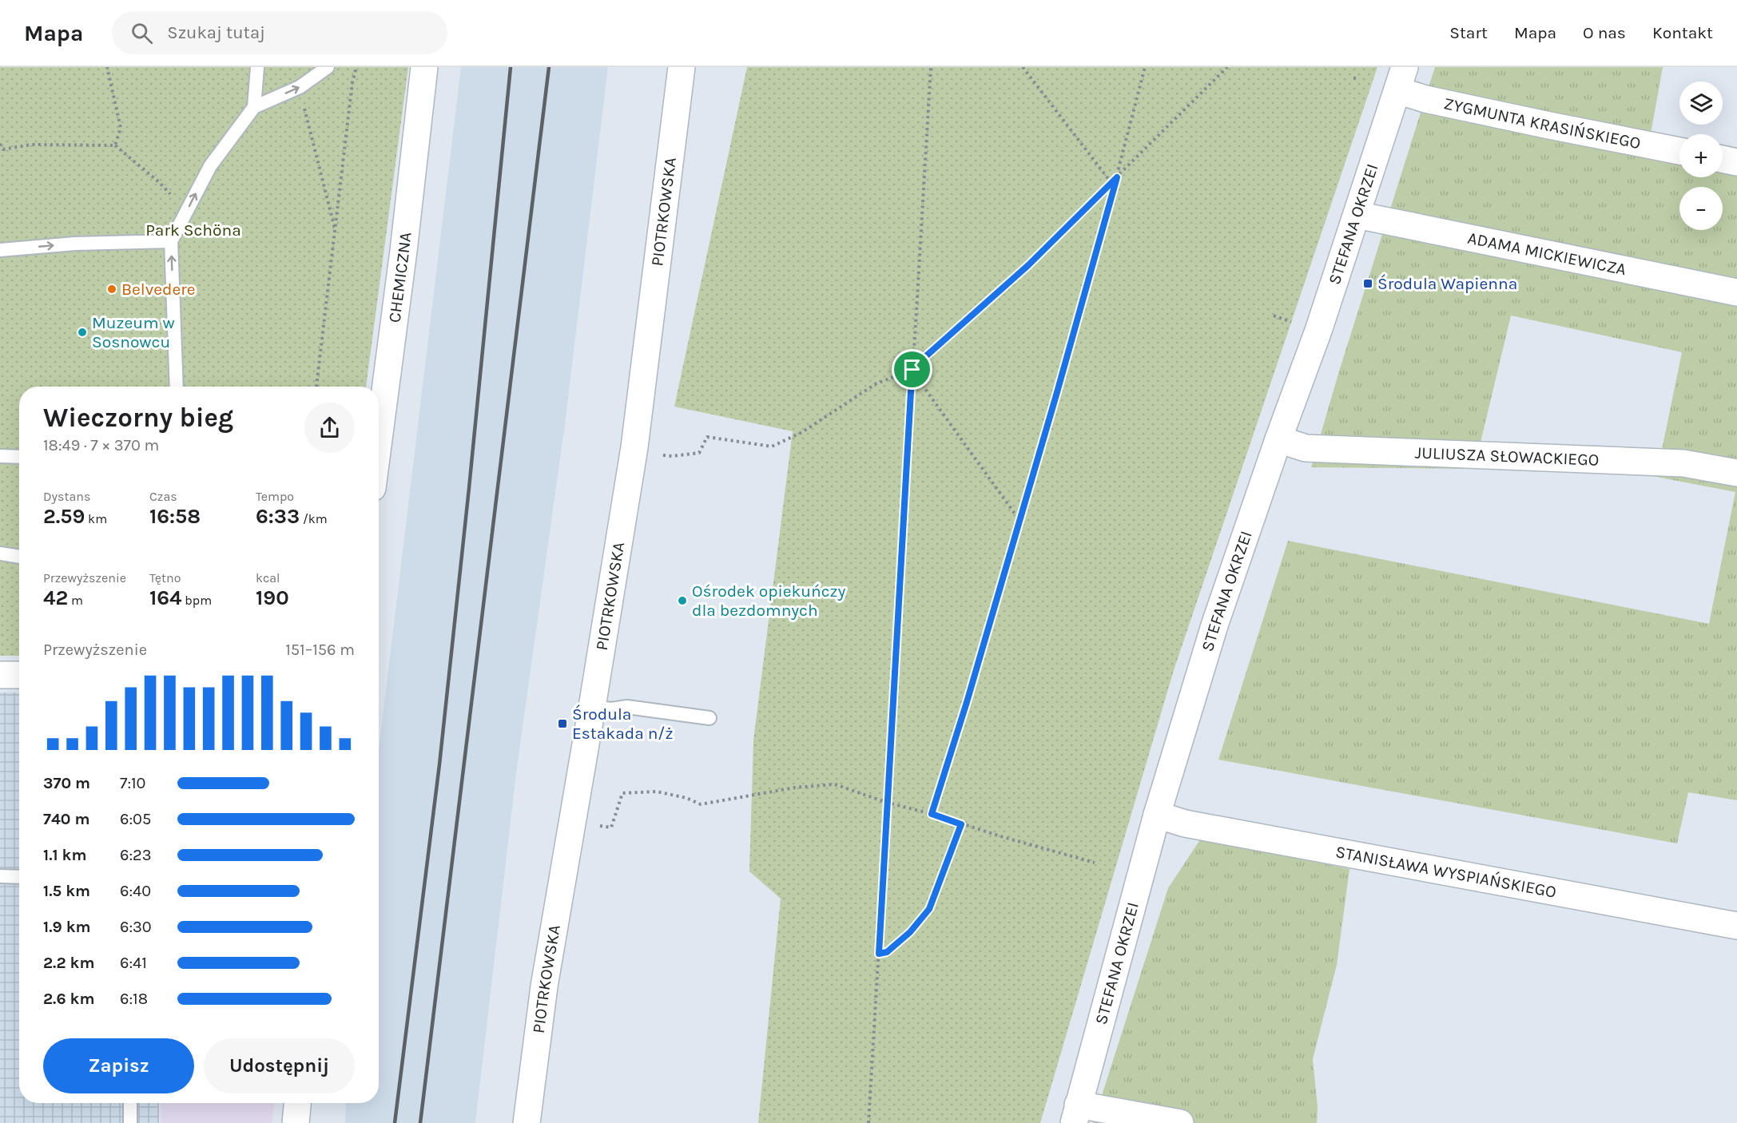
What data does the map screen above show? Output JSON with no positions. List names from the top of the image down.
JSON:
{
  "streets": {
    "street": [
      "ZYGMUNTA KRASIŃSKIEGO",
      "PIOTRKOWSKA",
      "STEFANA OKRZEI",
      "ADAMA MICKIEWICZA",
      "CHEMICZNA",
      "JULIUSZA SŁOWACKIEGO",
      "STANISŁAWA WYSPIAŃSKIEGO"
    ]
  },
  "crossings": [
    ["ZYGMUNTA KRASIŃSKIEGO", "STEFANA OKRZEI"],
    ["STEFANA OKRZEI", "ADAMA MICKIEWICZA"],
    ["STEFANA OKRZEI", "JULIUSZA SŁOWACKIEGO"],
    ["STEFANA OKRZEI", "STANISŁAWA WYSPIAŃSKIEGO"]
  ],
  "parks": ["Park Schöna"],
  "places": {
    "transit": ["Środula Wapienna", "Środula Estakada n/ż"],
    "other": ["Belvedere", "Muzeum w Sosnowcu", "Ośrodek opiekuńczy dla bezdomnych"]
  },
  "page": {
    "header": "Mapa",
    "search": "Szukaj tutaj",
    "nav": [
      "Start",
      "Mapa",
      "O nas",
      "Kontakt"
    ],
    "map_buttons": ["+", "−"],
    "heading": ["Wieczorny bieg", "18:49 · 7 × 370 m"],
    "stats": [
      ["Dystans", "2.59 km"],
      ["Czas", "16:58"],
      ["Tempo", "6:33 /km"],
      ["Przewyższenie", "42 m"],
      ["Tętno", "164 bpm"],
      ["kcal", "190"]
    ],
    "chart": ["Przewyższenie", "151–156 m"],
    "list": [
      {
        "name": "370 m",
        "note": "7:10"
      },
      {
        "name": "740 m",
        "note": "6:05"
      },
      {
        "name": "1.1 km",
        "note": "6:23"
      },
      {
        "name": "1.5 km",
        "note": "6:40"
      },
      {
        "name": "1.9 km",
        "note": "6:30"
      },
      {
        "name": "2.2 km",
        "note": "6:41"
      },
      {
        "name": "2.6 km",
        "note": "6:18"
      }
    ],
    "buttons": ["Zapisz", "Udostępnij"]
  }
}
